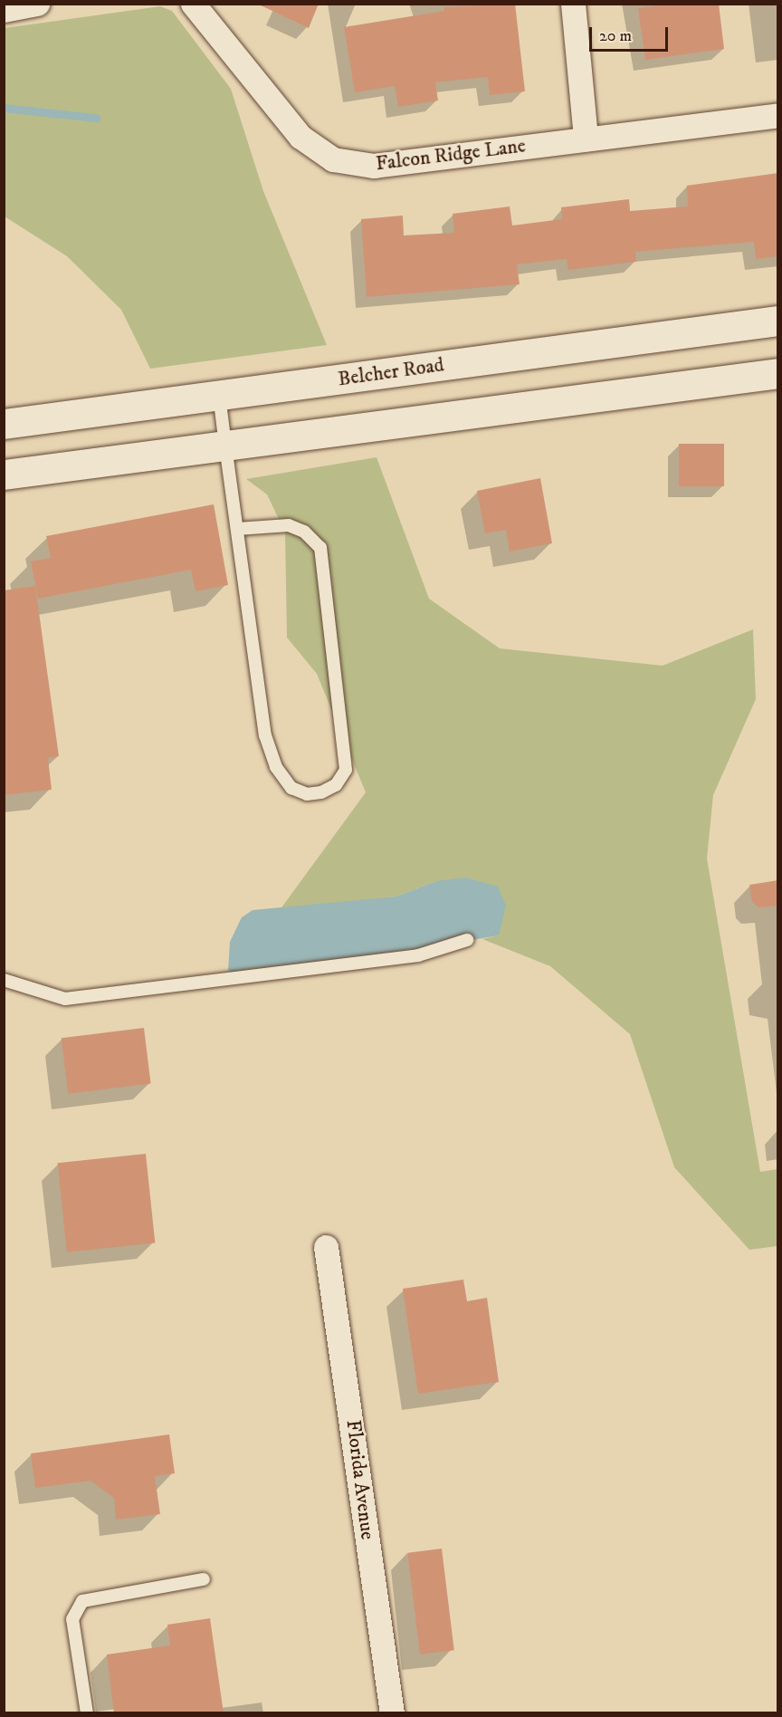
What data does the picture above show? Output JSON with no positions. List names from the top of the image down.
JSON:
{
  "streets": {
    "main road": ["Belcher Road"],
    "street": ["Falcon Ridge Lane", "Florida Avenue"]
  },
  "scale_bar": "20 m"
}
